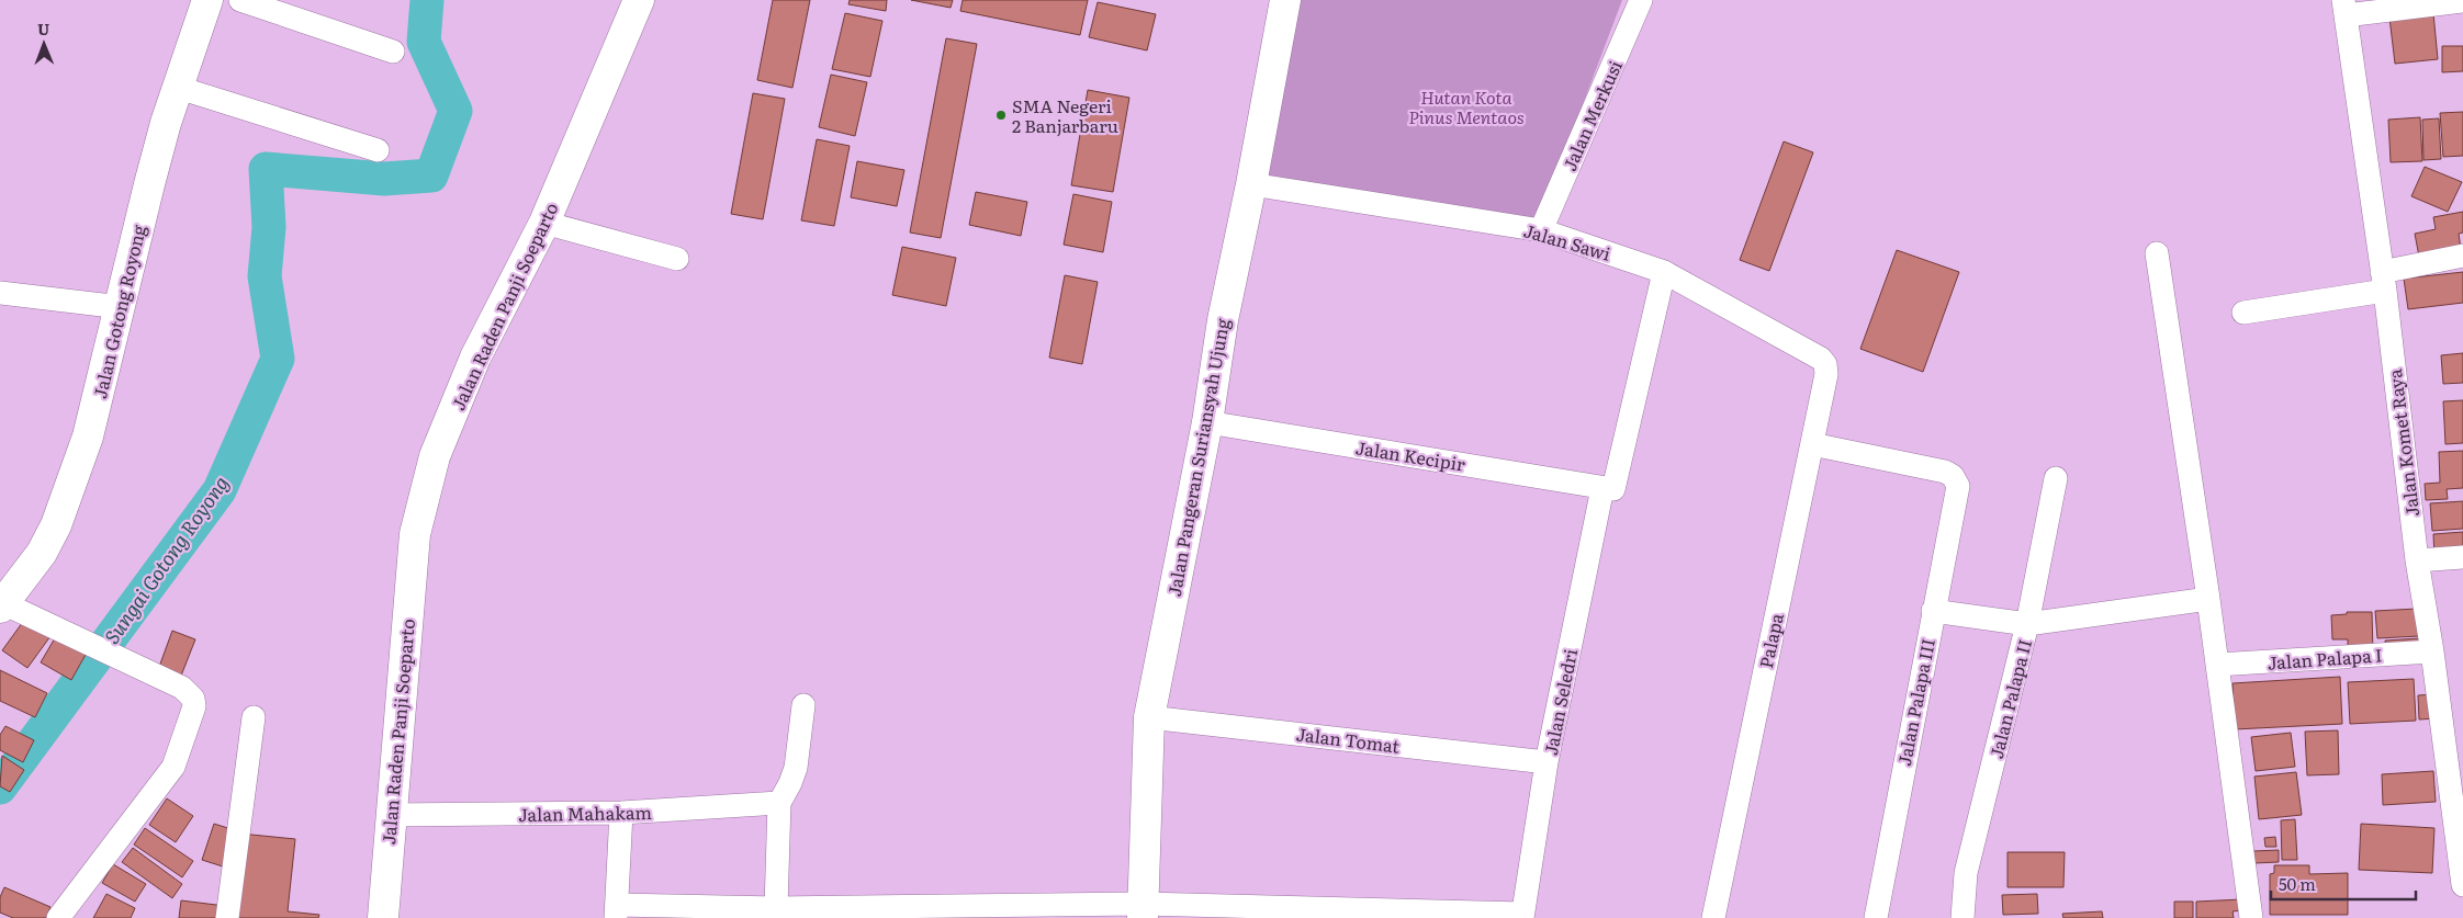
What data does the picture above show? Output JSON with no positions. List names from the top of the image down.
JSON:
{
  "streets": {
    "street": [
      "Jalan Merkusi",
      "Jalan Sawi",
      "Jalan Raden Panji Soeparto",
      "Jalan Gotong Royong",
      "Jalan Komet Raya",
      "Jalan Kecipir",
      "Jalan Pangeran Suriansyah Ujung",
      "Palapa",
      "Jalan Palapa I",
      "Jalan Palapa II",
      "Jalan Seledri",
      "Jalan Palapa III",
      "Jalan Tomat",
      "Jalan Mahakam"
    ]
  },
  "crossings": [
    ["Jalan Merkusi", "Jalan Sawi"],
    ["Jalan Sawi", "Jalan Pangeran Suriansyah Ujung"],
    ["Jalan Sawi", "Palapa"],
    ["Jalan Sawi", "Jalan Seledri"],
    ["Jalan Raden Panji Soeparto", "Jalan Mahakam"],
    ["Jalan Komet Raya", "Jalan Palapa I"],
    ["Jalan Kecipir", "Jalan Pangeran Suriansyah Ujung"],
    ["Jalan Kecipir", "Jalan Seledri"],
    ["Jalan Pangeran Suriansyah Ujung", "Jalan Tomat"],
    ["Palapa", "Jalan Palapa III"],
    ["Jalan Seledri", "Jalan Tomat"]
  ],
  "water": ["Sungai Gotong Royong"],
  "parks": ["Hutan Kota Pinus Mentaos"],
  "places": ["SMA Negeri 2 Banjarbaru"],
  "scale_bar": "50 m",
  "north": "top"
}
